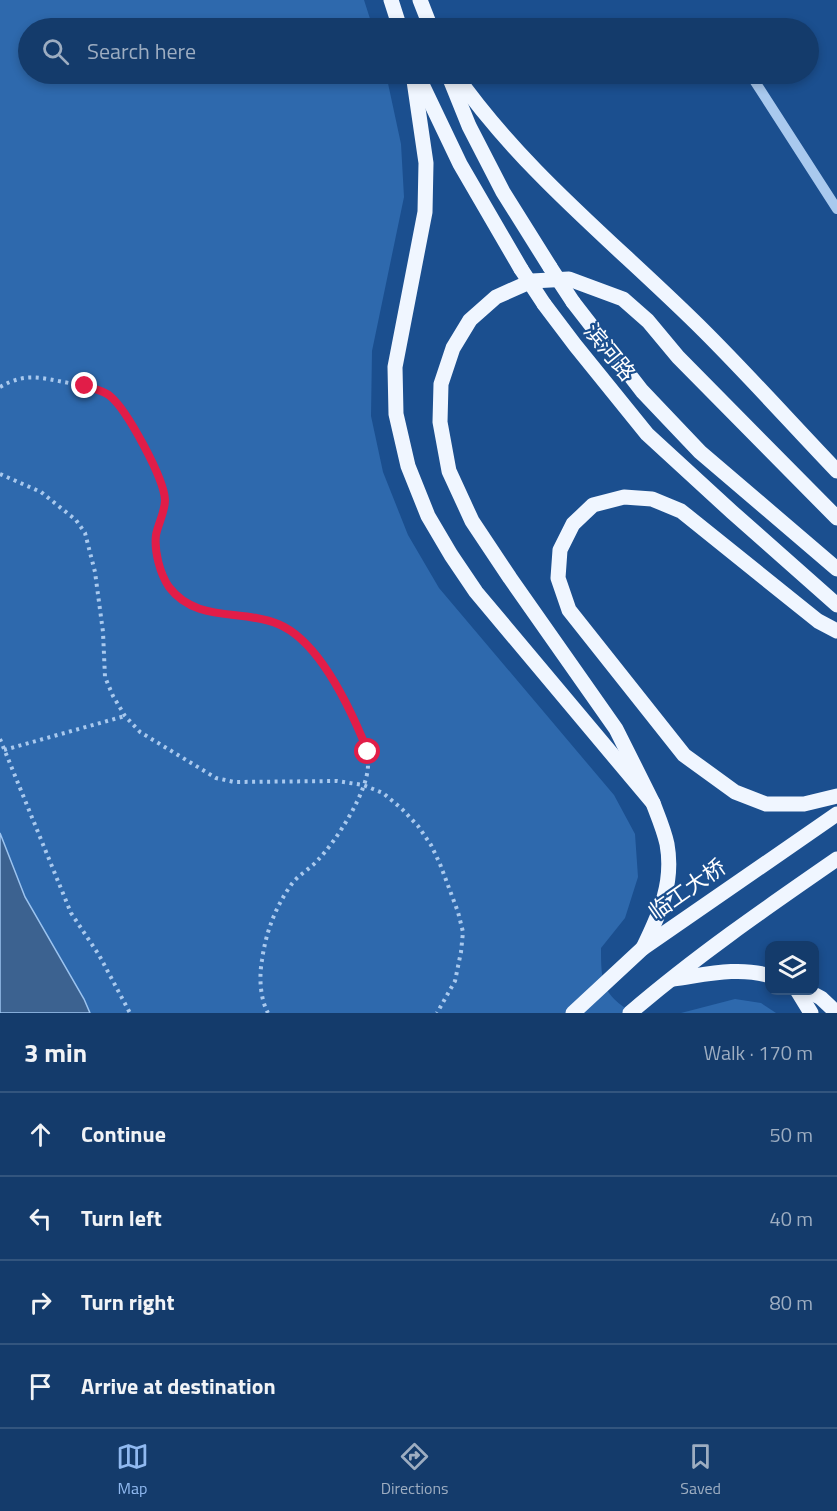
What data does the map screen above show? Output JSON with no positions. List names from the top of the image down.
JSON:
{
  "streets": {
    "main road": ["滨河路", "临工大桥"]
  },
  "page": {
    "search": "Search here",
    "heading": ["3 min", "Walk · 170 m"],
    "list": [
      ["Continue", "50 m"],
      ["Turn left", "40 m"],
      ["Turn right", "80 m"],
      "Arrive at destination"
    ],
    "nav": ["Map", "Directions", "Saved"]
  }
}
